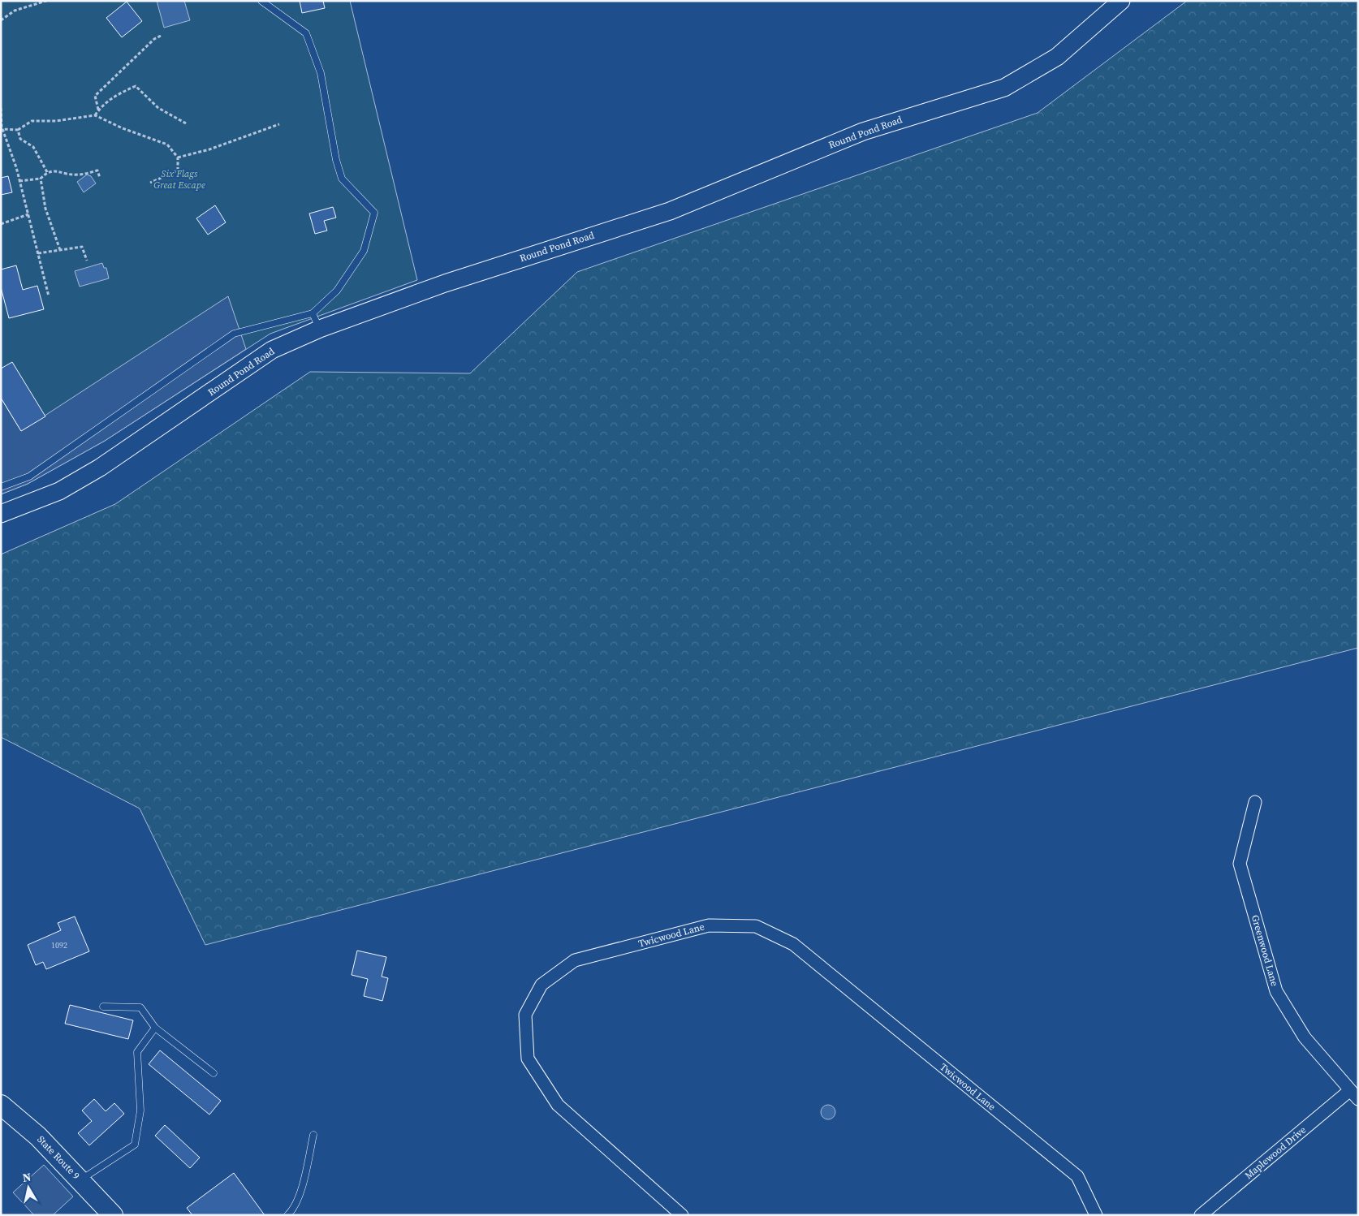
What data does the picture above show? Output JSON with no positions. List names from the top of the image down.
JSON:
{
  "streets": {
    "main road": ["State Route 9"],
    "street": [
      "Round Pond Road",
      "Twicwood Lane",
      "Greenwood Lane",
      "Maplewood Drive"
    ]
  },
  "crossings": [
    ["Greenwood Lane", "Maplewood Drive"]
  ],
  "parks": ["Six Flags Great Escape"],
  "house_numbers": ["1092"],
  "north": "top"
}
